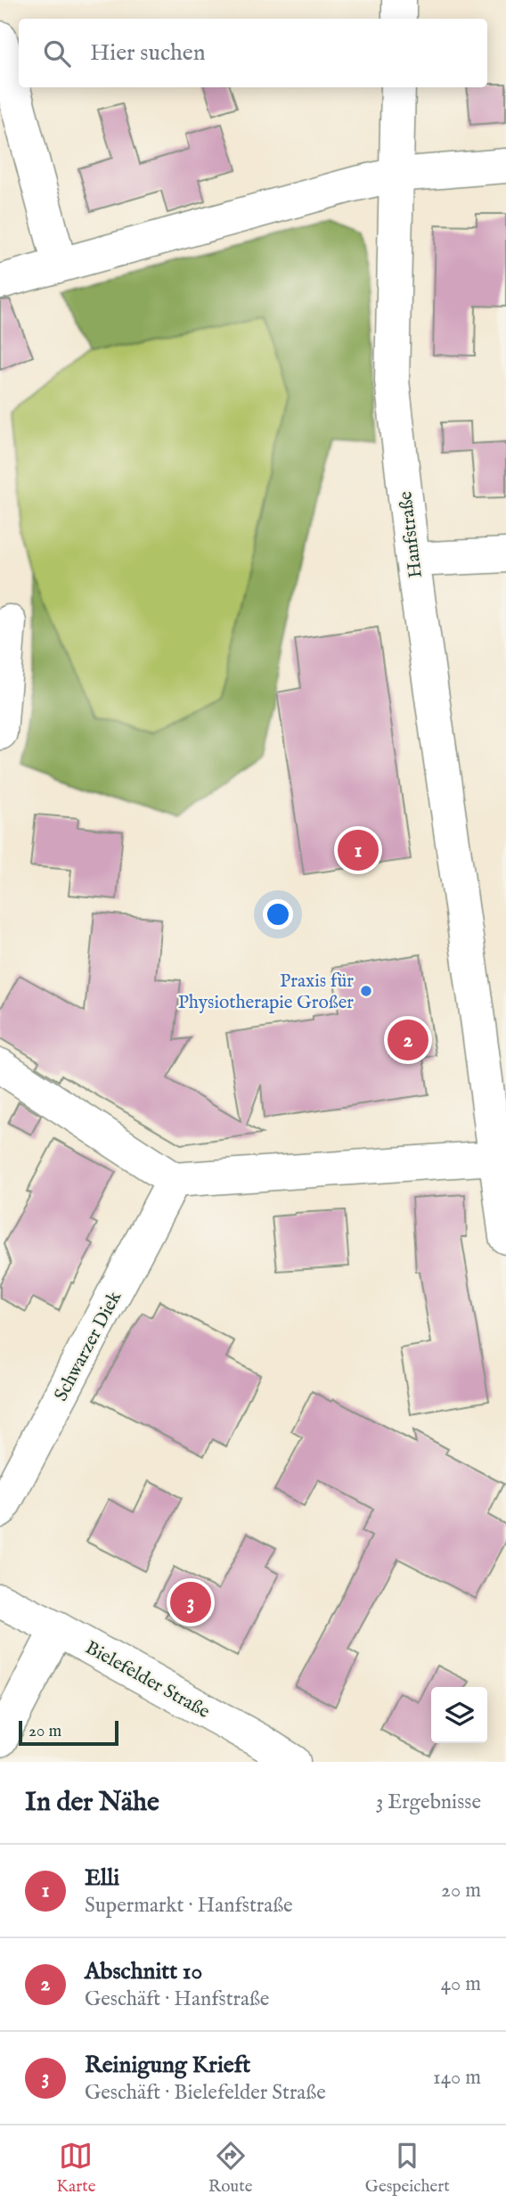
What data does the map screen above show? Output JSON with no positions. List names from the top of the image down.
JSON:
{
  "streets": {
    "street": ["Hanfstraße", "Schwarzer Diek", "Bielefelder Straße"]
  },
  "places": ["Praxis für Physiotherapie Großer"],
  "scale_bar": "20 m",
  "page": {
    "search": "Hier suchen",
    "pins": ["1", "2", "3"],
    "scale": "20 m",
    "heading": ["In der Nähe", "3 Ergebnisse"],
    "list": [
      {
        "mark": "1",
        "name": "Elli",
        "note": "Supermarkt · Hanfstraße",
        "value": "20 m"
      },
      {
        "mark": "2",
        "name": "Abschnitt 10",
        "note": "Geschäft · Hanfstraße",
        "value": "40 m"
      },
      {
        "mark": "3",
        "name": "Reinigung Krieft",
        "note": "Geschäft · Bielefelder Straße",
        "value": "140 m"
      }
    ],
    "nav": ["Karte", "Route", "Gespeichert"]
  }
}
